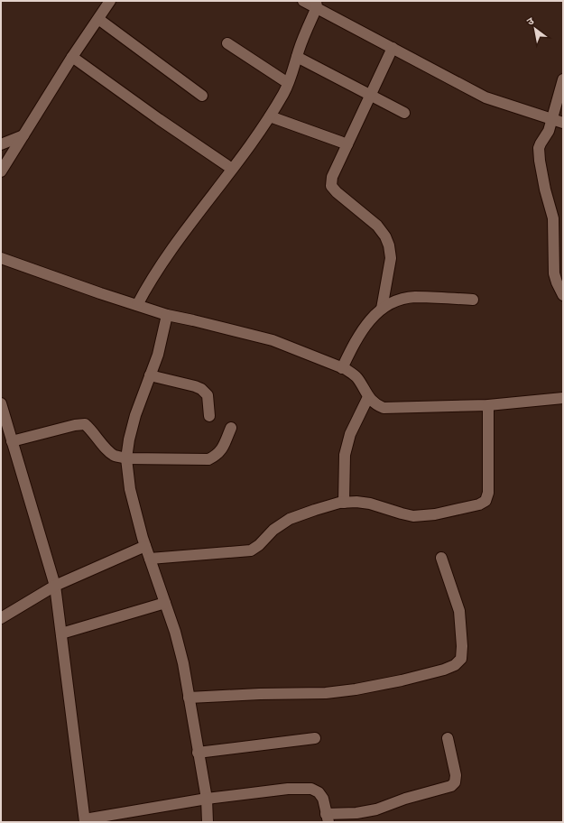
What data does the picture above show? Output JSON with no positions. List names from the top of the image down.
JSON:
{
  "north": "top left"
}
